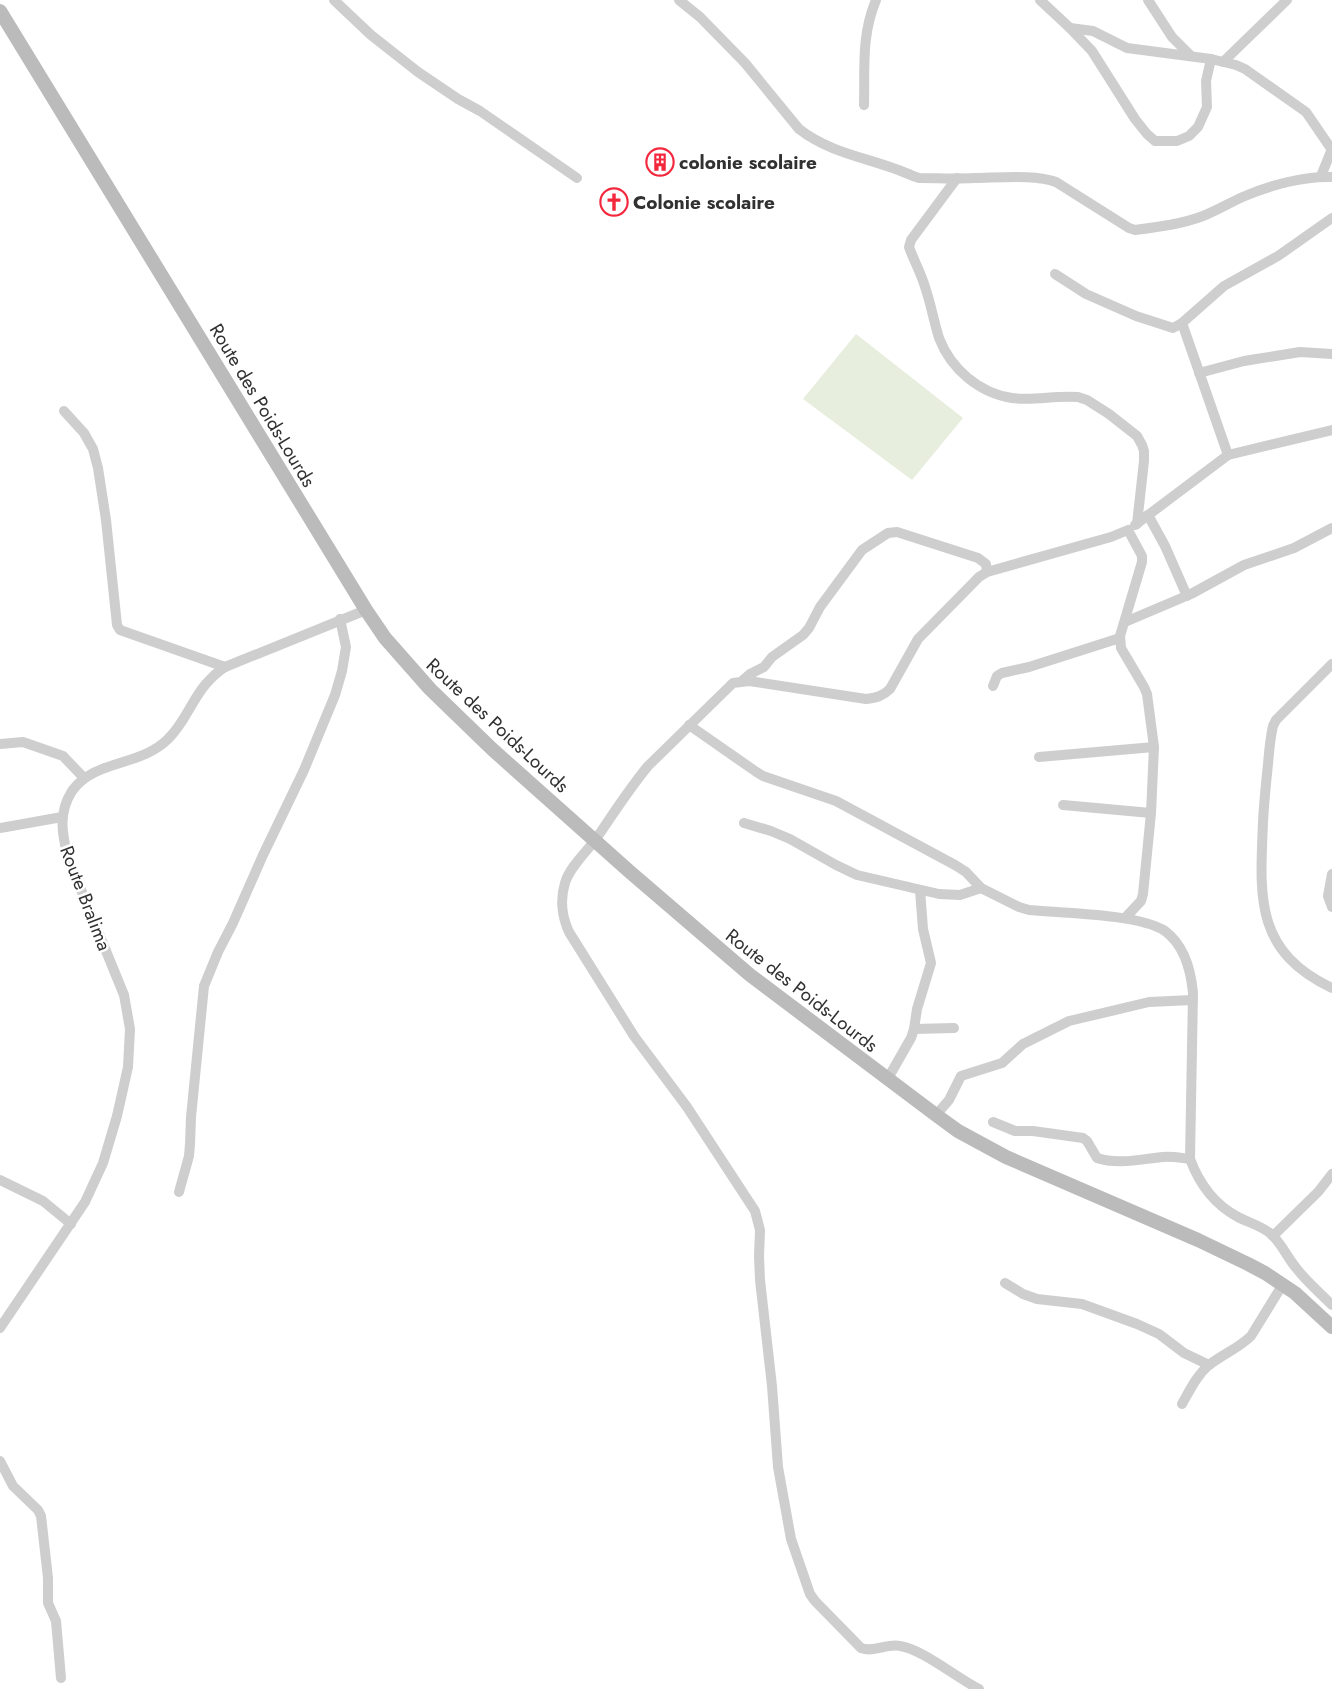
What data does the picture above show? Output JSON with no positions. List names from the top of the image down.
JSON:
{
  "streets": {
    "street": ["Route des Poids-Lourds", "Route Bralima"]
  },
  "crossings": [
    ["Route des Poids-Lourds", "Route Bralima"]
  ],
  "places": {
    "building": ["colonie scolaire"],
    "church": ["Colonie scolaire"]
  }
}
